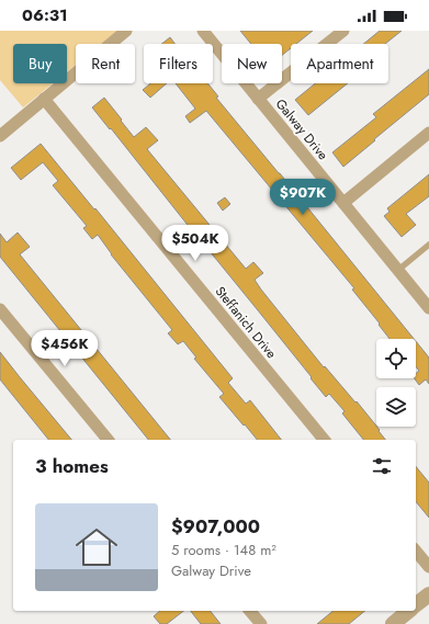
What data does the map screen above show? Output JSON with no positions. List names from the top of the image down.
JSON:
{
  "streets": {
    "street": ["Galway Drive", "Steffanich Drive"]
  },
  "page": {
    "status": "06:31",
    "chip": [
      "Buy",
      "Rent",
      "Filters",
      "New",
      "Apartment"
    ],
    "price": ["$907K", "$504K", "$456K"],
    "heading": "3 homes",
    "list": [
      {
        "name": "$907,000",
        "note": "5 rooms · 148 m² · Galway Drive"
      }
    ]
  }
}
